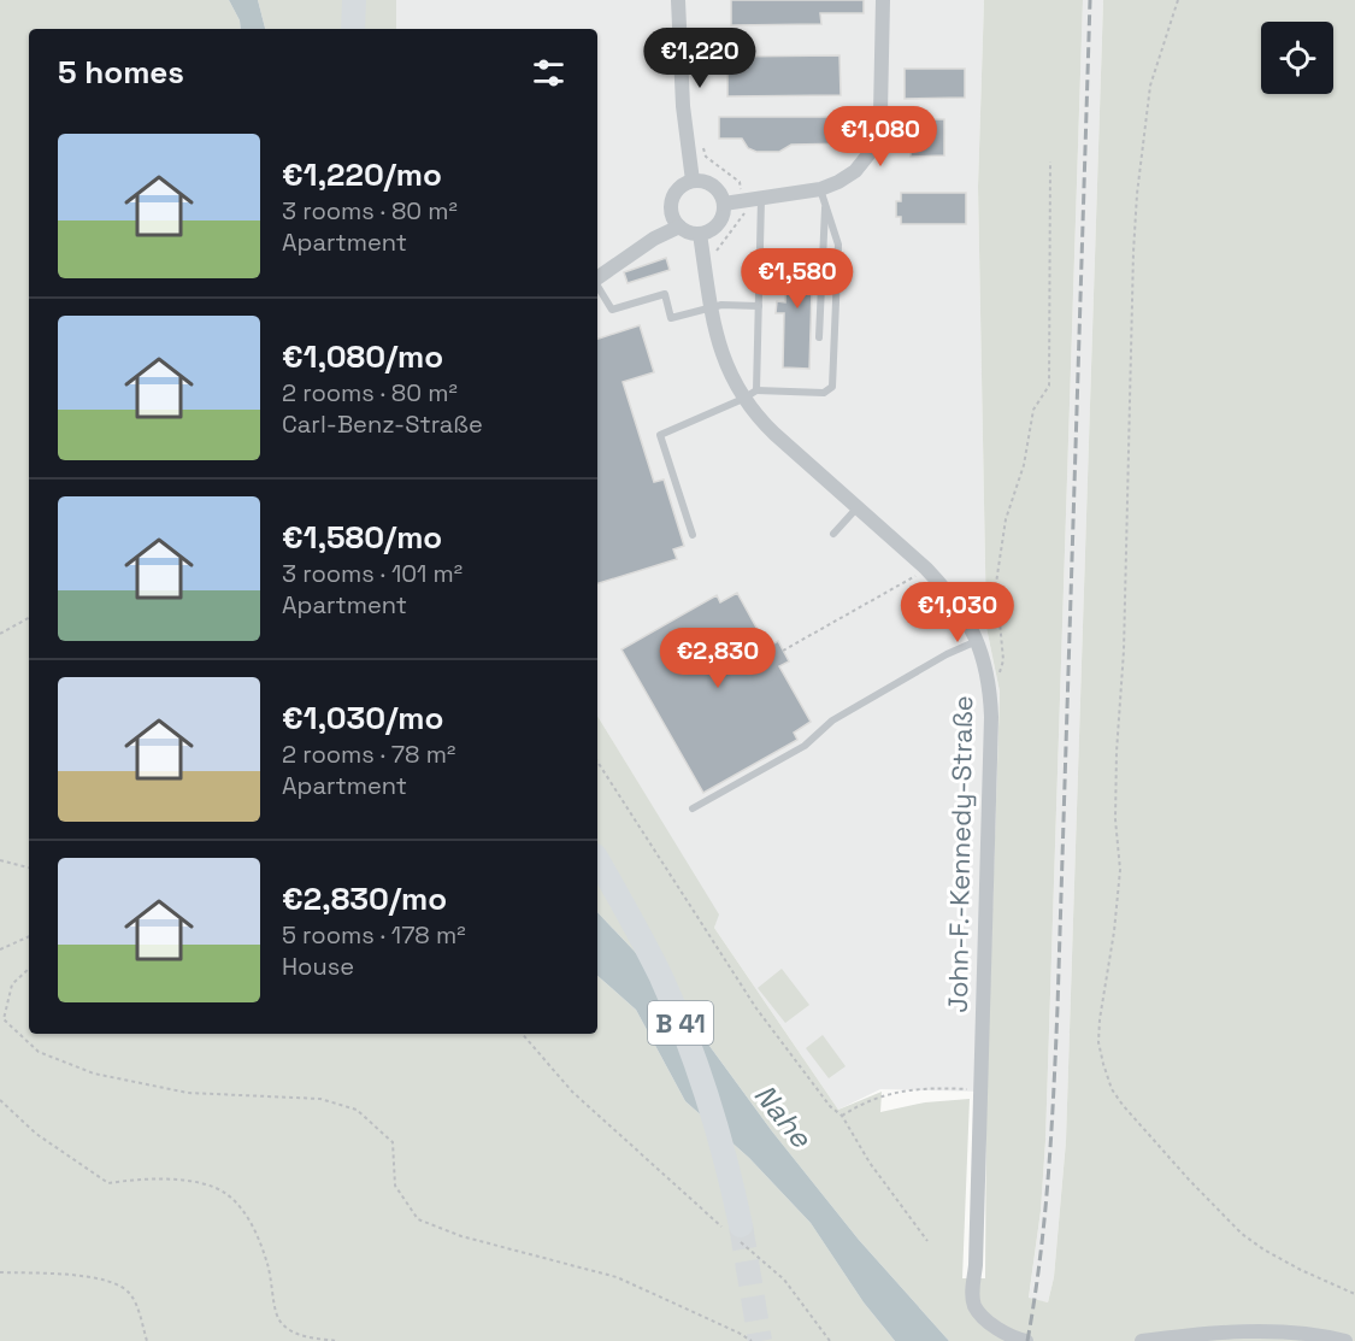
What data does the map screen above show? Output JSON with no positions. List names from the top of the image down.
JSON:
{
  "streets": {
    "main road": ["B 41"],
    "street": ["John-F.-Kennedy-Straße"]
  },
  "water": ["Nahe"],
  "page": {
    "price": [
      "€1,220",
      "€1,080",
      "€1,580",
      "€1,030",
      "€2,830"
    ],
    "heading": "5 homes",
    "list": [
      {
        "name": "€1,220/mo",
        "note": "3 rooms · 80 m² · Apartment"
      },
      {
        "name": "€1,080/mo",
        "note": "2 rooms · 80 m² · Carl-Benz-Straße"
      },
      {
        "name": "€1,580/mo",
        "note": "3 rooms · 101 m² · Apartment"
      },
      {
        "name": "€1,030/mo",
        "note": "2 rooms · 78 m² · Apartment"
      },
      {
        "name": "€2,830/mo",
        "note": "5 rooms · 178 m² · House"
      }
    ]
  }
}
